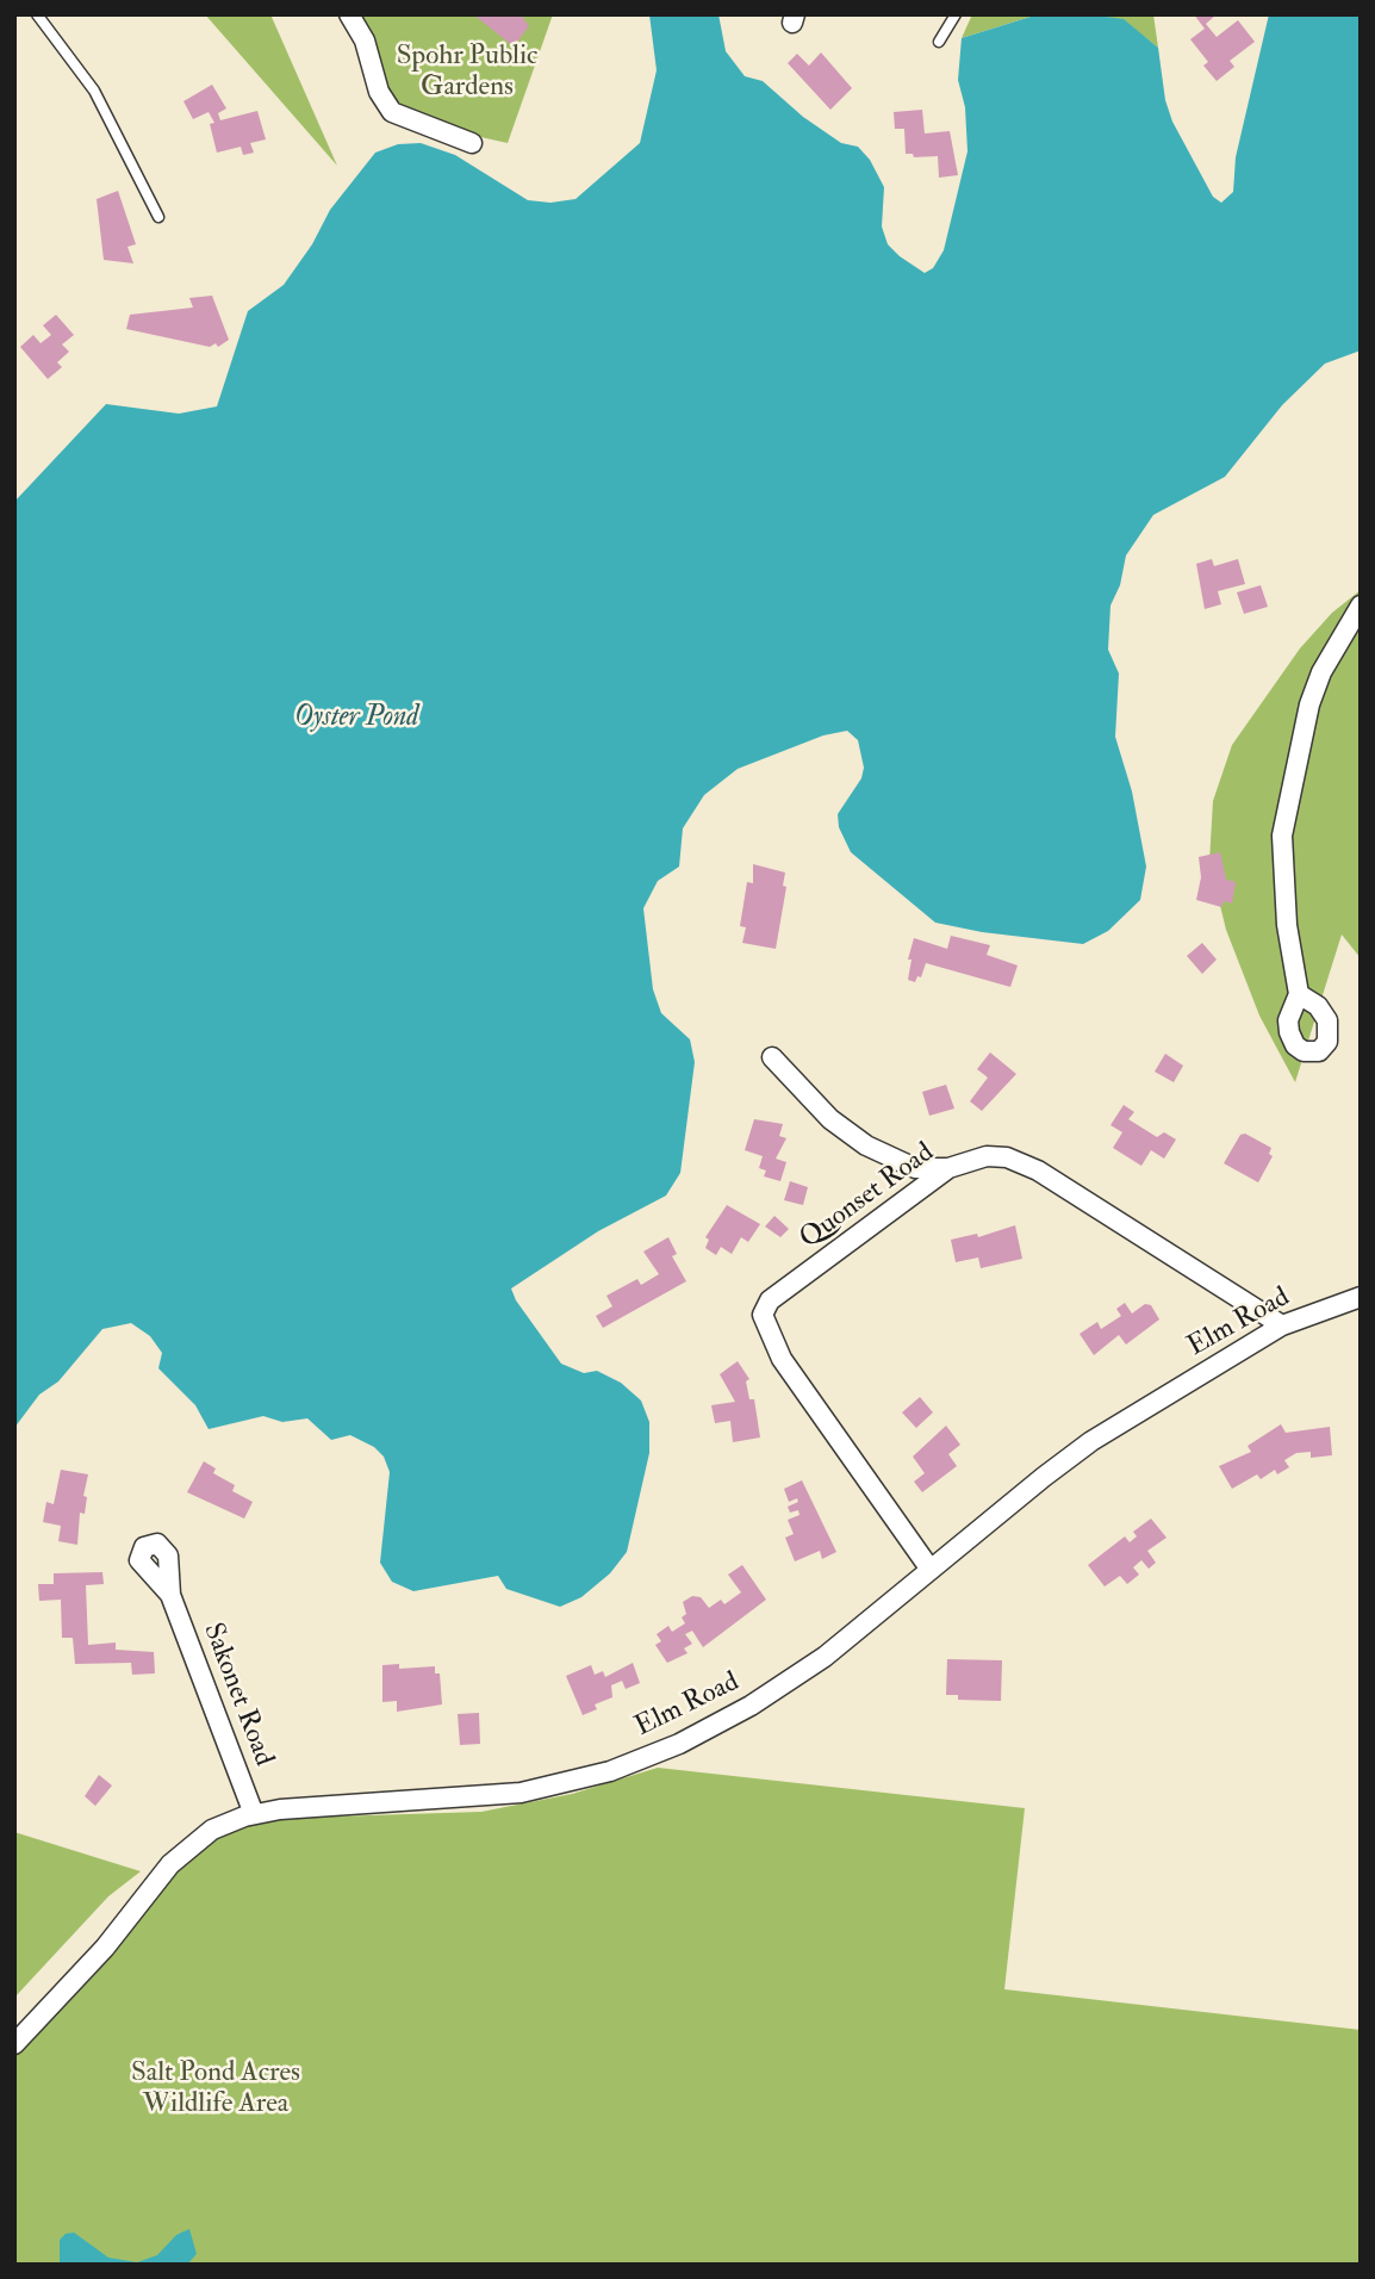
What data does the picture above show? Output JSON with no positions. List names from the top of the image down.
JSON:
{
  "streets": {
    "street": ["Quonset Road", "Elm Road", "Sakonet Road"]
  },
  "crossings": [
    ["Quonset Road", "Elm Road"],
    ["Elm Road", "Sakonet Road"]
  ],
  "water": ["Oyster Pond"],
  "parks": ["Spohr Public Gardens", "Salt Pond Acres Wildlife Area"]
}
